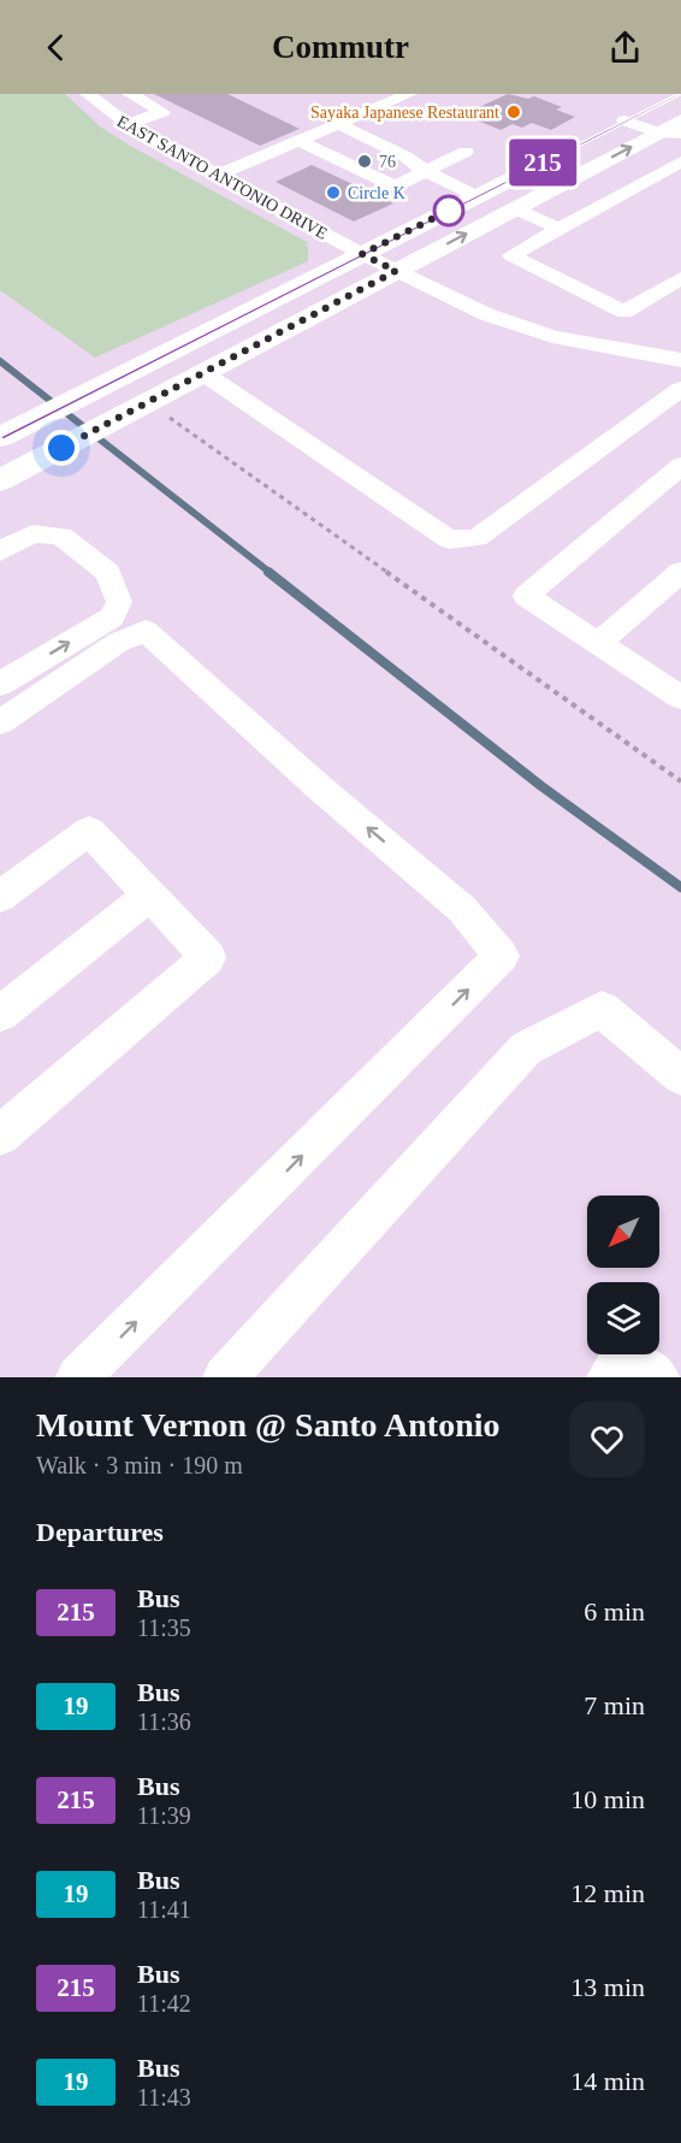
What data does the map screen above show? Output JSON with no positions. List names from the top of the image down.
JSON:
{
  "streets": {
    "street": ["EAST SANTO ANTONIO DRIVE"]
  },
  "places": ["Sayaka Japanese Restaurant", "76", "Circle K"],
  "lines": ["bus line 215"],
  "north": "bottom left",
  "page": {
    "header": "Commutr",
    "on_map": "215",
    "heading": [
      ["Mount Vernon @ Santo Antonio", "Walk · 3 min · 190 m"],
      "Departures"
    ],
    "list": [
      {
        "mark": "215",
        "name": "Bus",
        "note": "11:35",
        "value": "6 min"
      },
      {
        "mark": "19",
        "name": "Bus",
        "note": "11:36",
        "value": "7 min"
      },
      {
        "mark": "215",
        "name": "Bus",
        "note": "11:39",
        "value": "10 min"
      },
      {
        "mark": "19",
        "name": "Bus",
        "note": "11:41",
        "value": "12 min"
      },
      {
        "mark": "215",
        "name": "Bus",
        "note": "11:42",
        "value": "13 min"
      },
      {
        "mark": "19",
        "name": "Bus",
        "note": "11:43",
        "value": "14 min"
      }
    ]
  }
}
